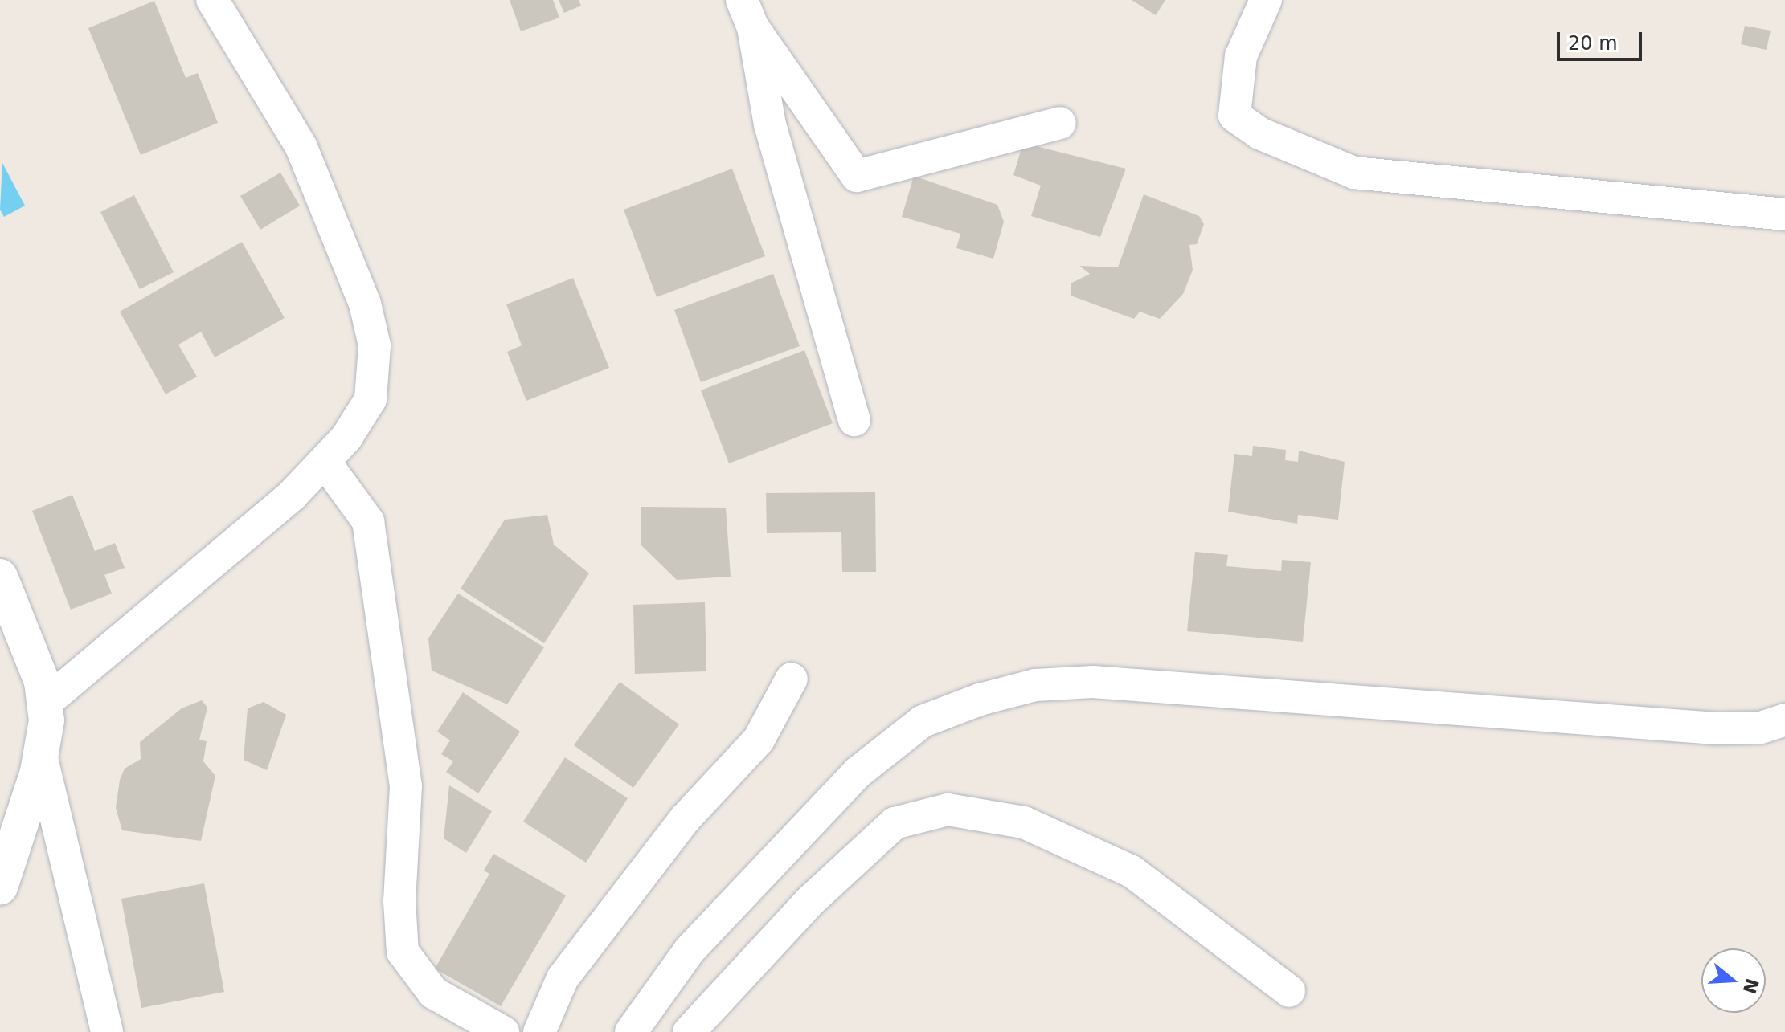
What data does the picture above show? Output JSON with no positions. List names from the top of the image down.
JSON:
{
  "scale_bar": "20 m",
  "north": "right"
}
